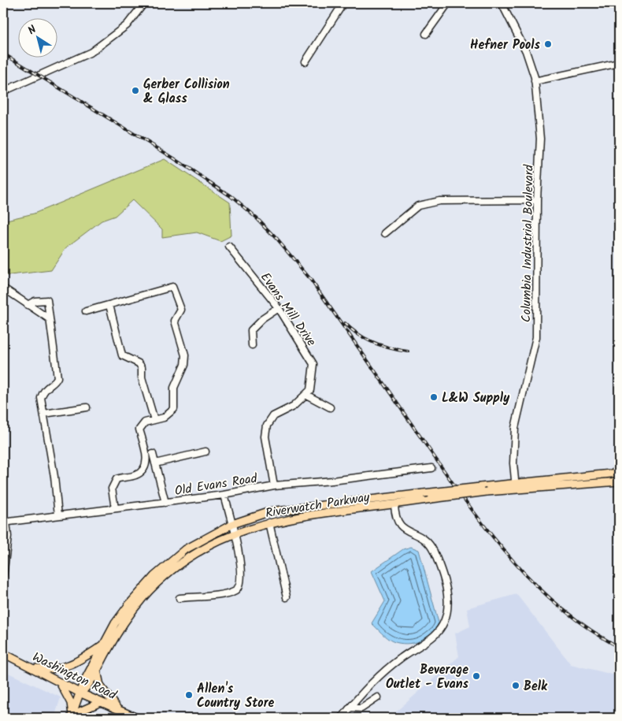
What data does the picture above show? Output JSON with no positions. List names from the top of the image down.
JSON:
{
  "streets": {
    "main road": ["Riverwatch Parkway", "Washington Road"],
    "street": ["Columbia Industrial Boulevard", "Evans Mill Drive", "Old Evans Road"]
  },
  "crossings": [
    ["Columbia Industrial Boulevard", "Riverwatch Parkway"],
    ["Riverwatch Parkway", "Washington Road"]
  ],
  "places": [
    "Hefner Pools",
    "Gerber Collision & Glass",
    "L&W Supply",
    "Beverage Outlet - Evans",
    "Belk",
    "Allen's Country Store"
  ],
  "north": "top left"
}
